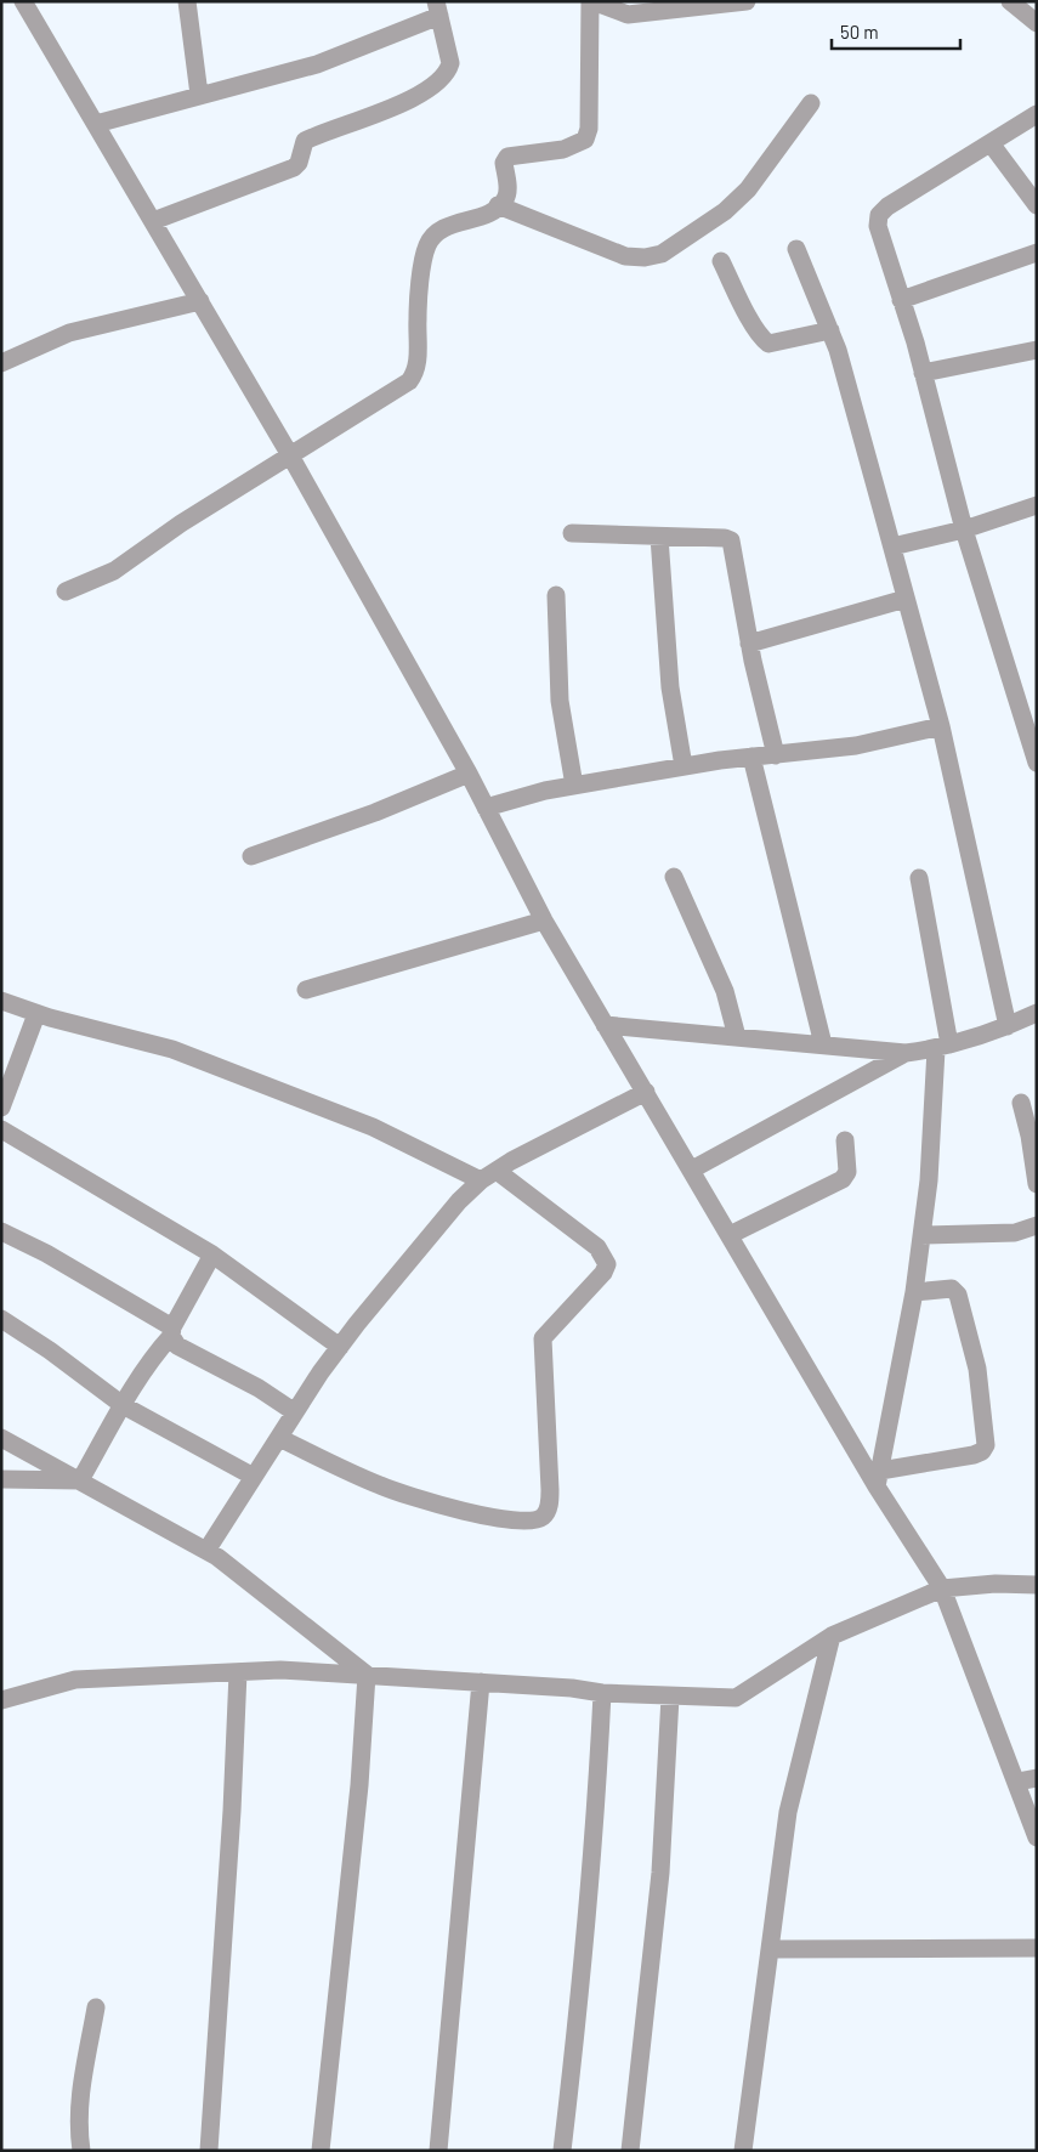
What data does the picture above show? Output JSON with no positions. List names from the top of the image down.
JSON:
{
  "scale_bar": "50 m"
}
